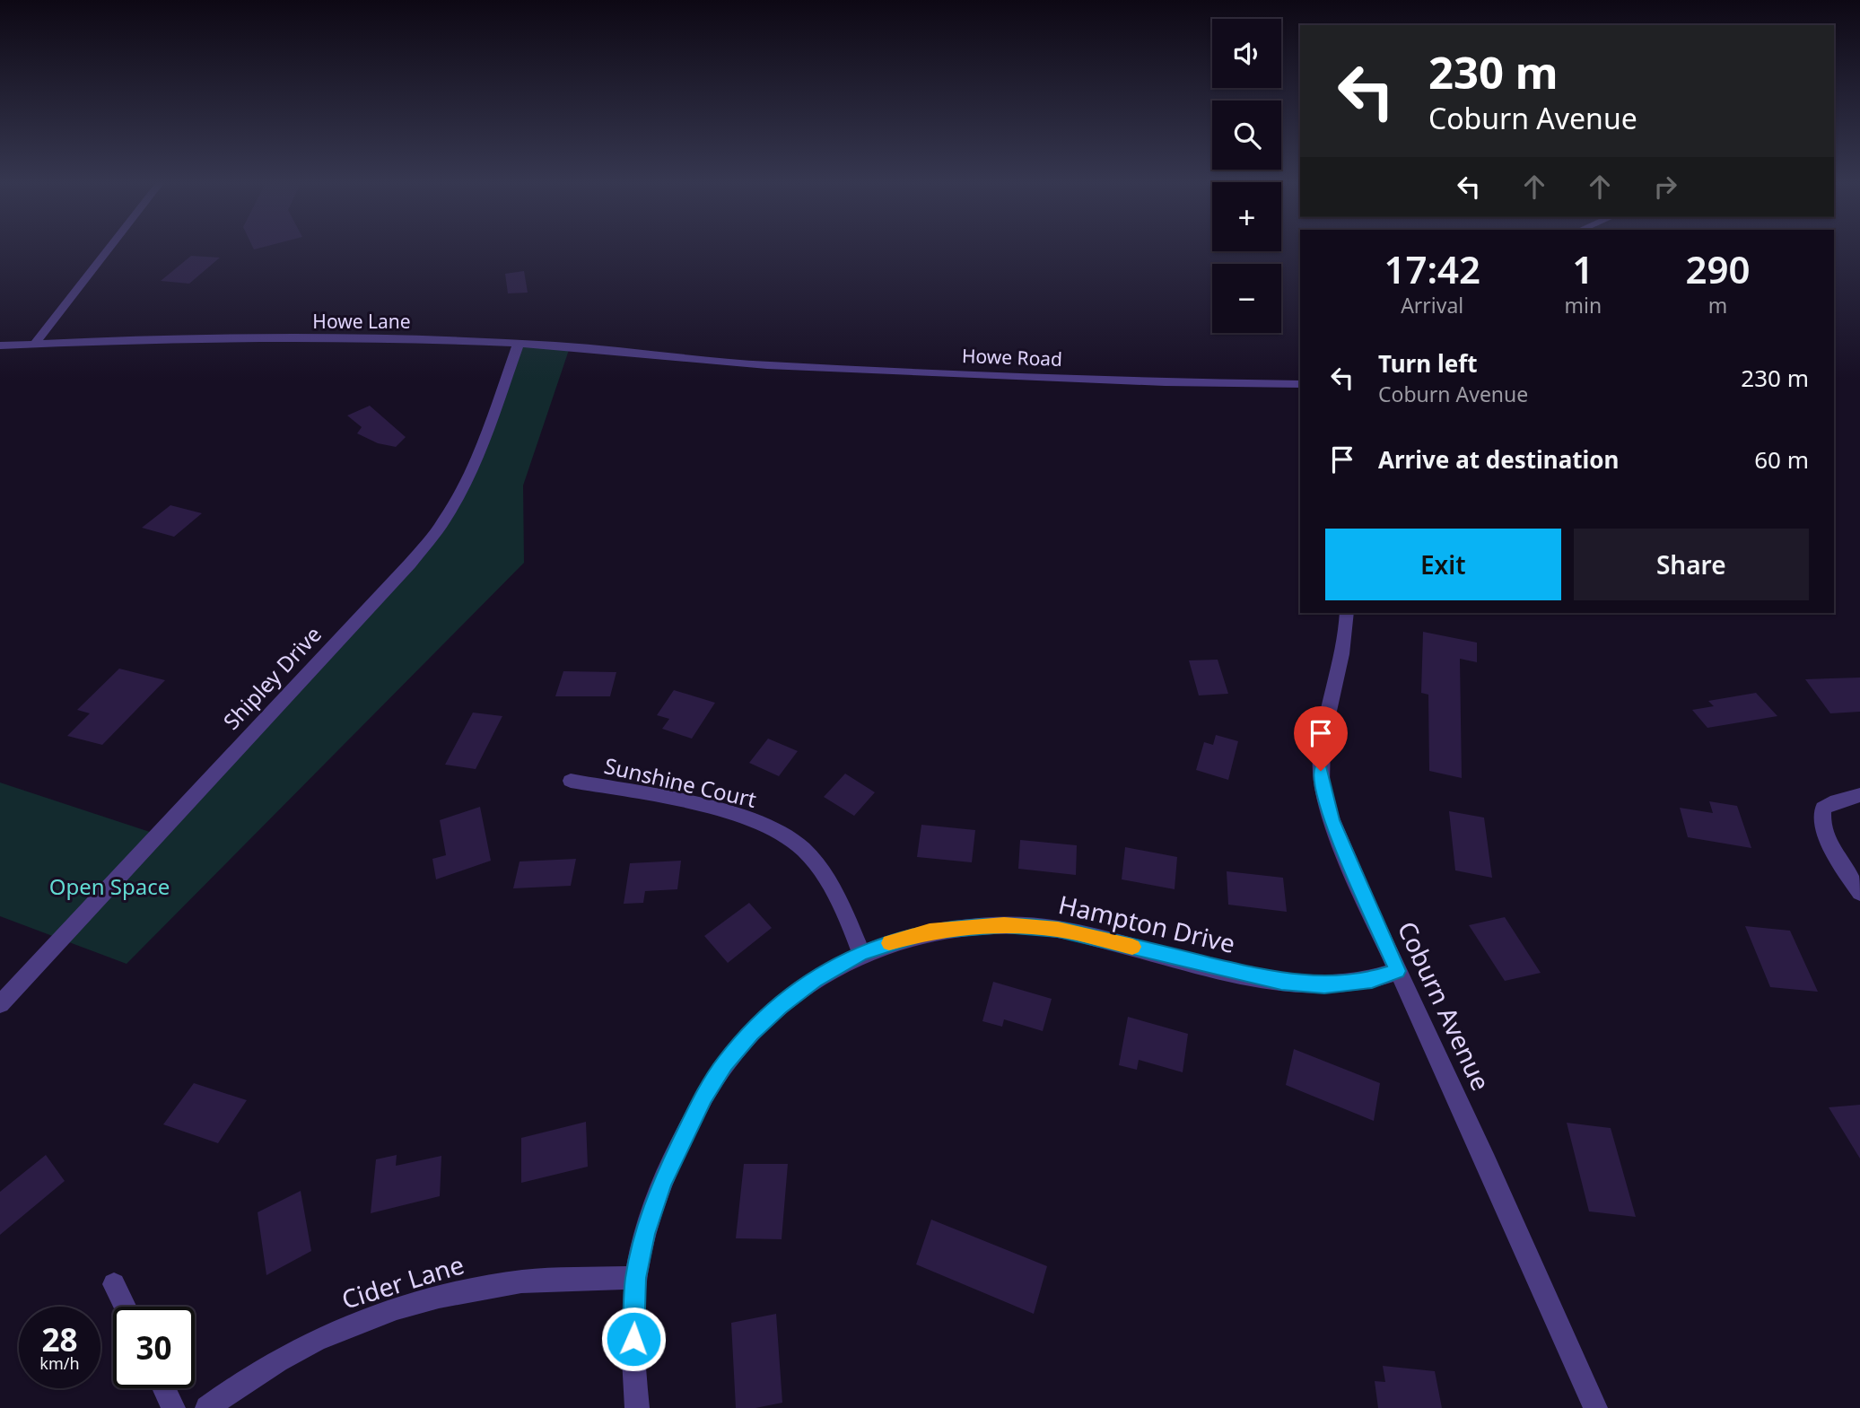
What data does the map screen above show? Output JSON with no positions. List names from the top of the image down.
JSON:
{
  "streets": {
    "street": [
      "Howe Lane",
      "Howe Road",
      "Shipley Drive",
      "Sunshine Court",
      "Hampton Drive",
      "Coburn Avenue",
      "Cider Lane"
    ]
  },
  "crossings": [
    ["Howe Lane", "Howe Road"],
    ["Howe Lane", "Shipley Drive"],
    ["Sunshine Court", "Hampton Drive"],
    ["Hampton Drive", "Coburn Avenue"],
    ["Hampton Drive", "Cider Lane"]
  ],
  "parks": ["Open Space"],
  "page": {
    "map_buttons": ["+", "−"],
    "turn": ["230 m", "Coburn Avenue"],
    "eta": [
      "17:42",
      "Arrival",
      "1",
      "min",
      "290",
      "m"
    ],
    "list": [
      {
        "name": "Turn left",
        "note": "Coburn Avenue",
        "value": "230 m"
      },
      {
        "name": "Arrive at destination",
        "value": "60 m"
      }
    ],
    "buttons": ["Exit", "Share"],
    "speed": "28 km/h",
    "limit": "30"
  }
}
